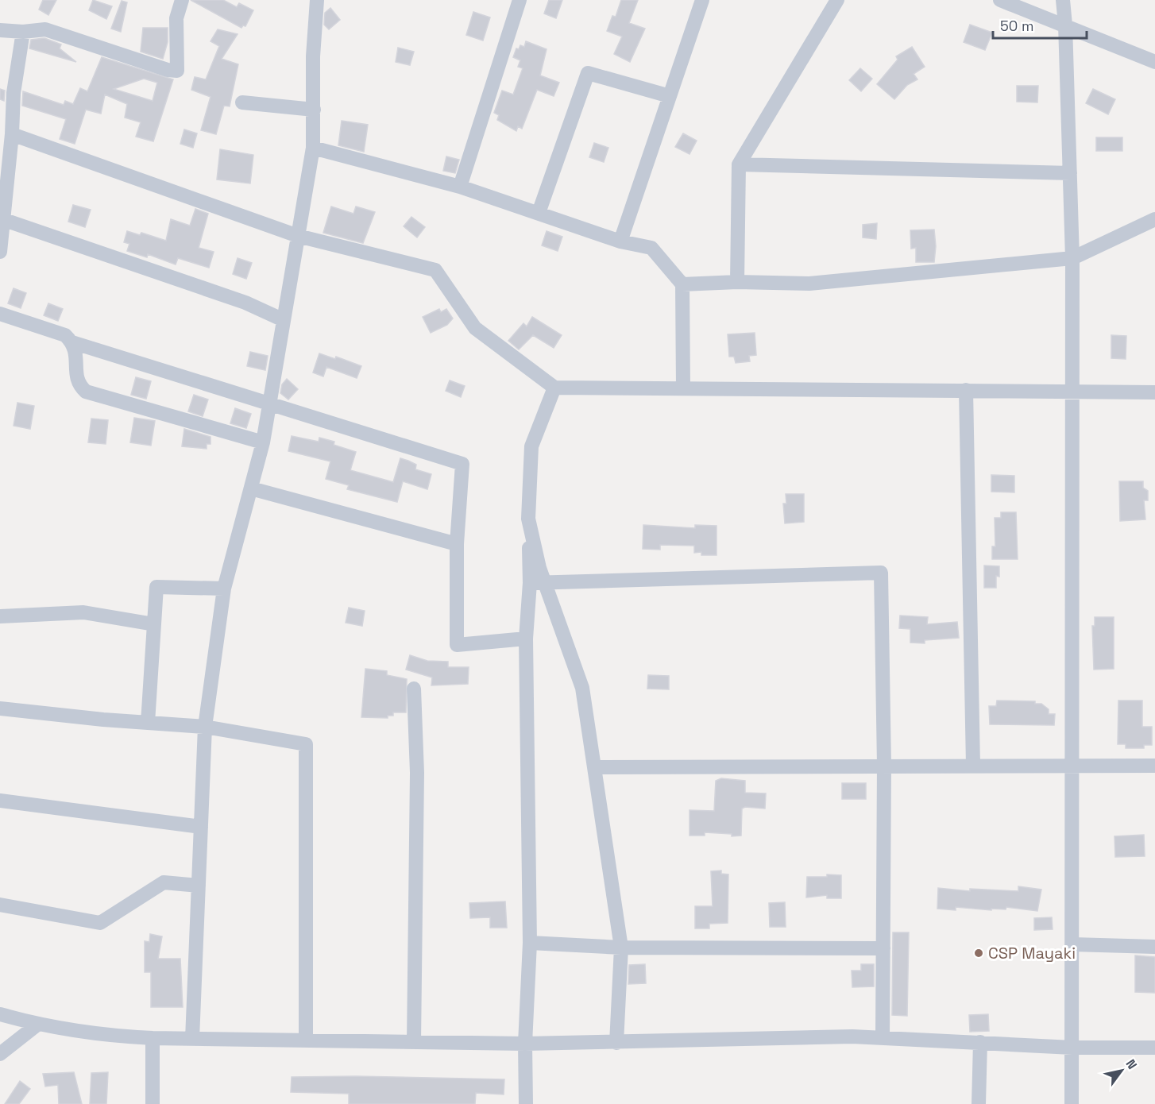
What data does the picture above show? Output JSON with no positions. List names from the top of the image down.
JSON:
{
  "places": ["CSP Mayaki"],
  "scale_bar": "50 m",
  "north": "top right"
}
